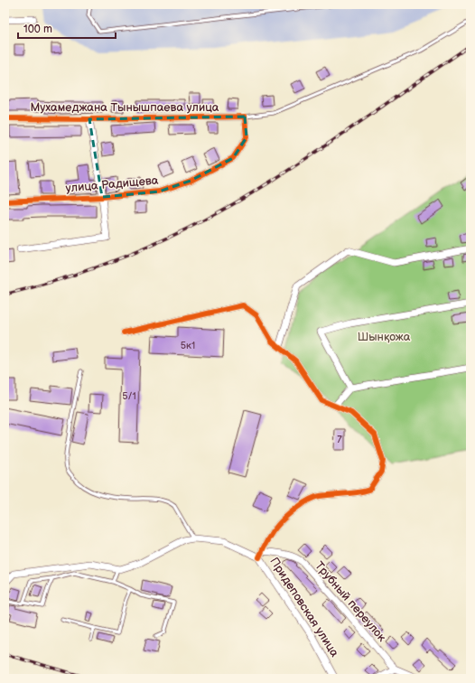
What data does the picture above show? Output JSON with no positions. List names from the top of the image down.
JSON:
{
  "streets": {
    "street": [
      "Мухамеджана Тынышпаева улица",
      "улица Радищева",
      "Трубный переулок",
      "Придеповская улица"
    ]
  },
  "crossings": [
    ["Мухамеджана Тынышпаева улица", "улица Радищева"],
    ["Трубный переулок", "Придеповская улица"]
  ],
  "parks": ["Шынқожа"],
  "house_numbers": ["5к1", "5/1", "7"],
  "scale_bar": "100 m"
}
